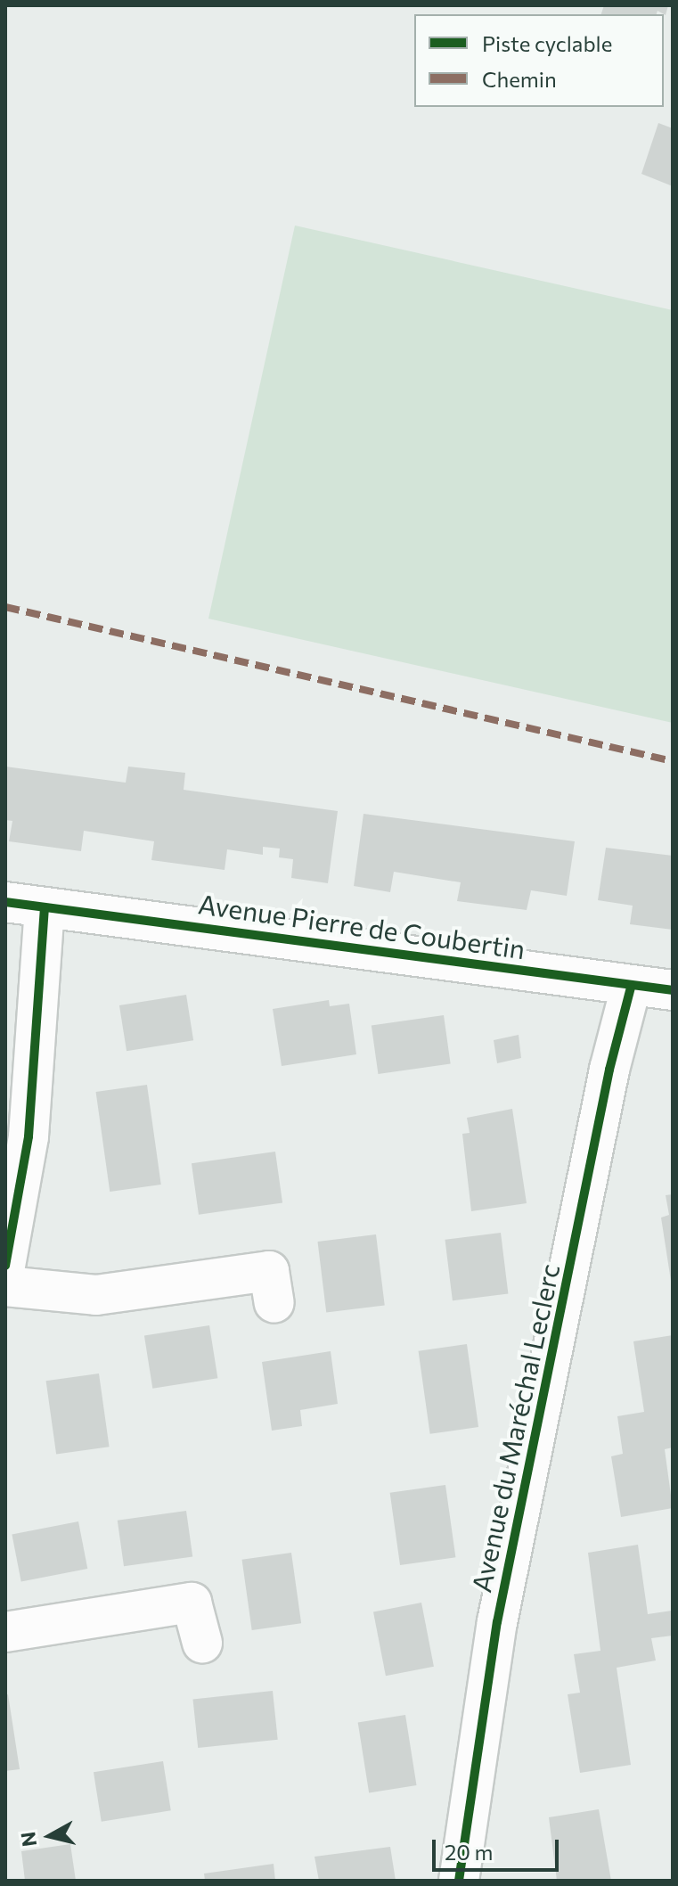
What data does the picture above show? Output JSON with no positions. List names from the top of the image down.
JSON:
{
  "streets": {
    "street": ["Avenue Pierre de Coubertin", "Avenue du Maréchal Leclerc"]
  },
  "crossings": [
    ["Avenue Pierre de Coubertin", "Avenue du Maréchal Leclerc"]
  ],
  "legend": ["Piste cyclable", "Chemin"],
  "scale_bar": "20 m",
  "north": "left"
}
